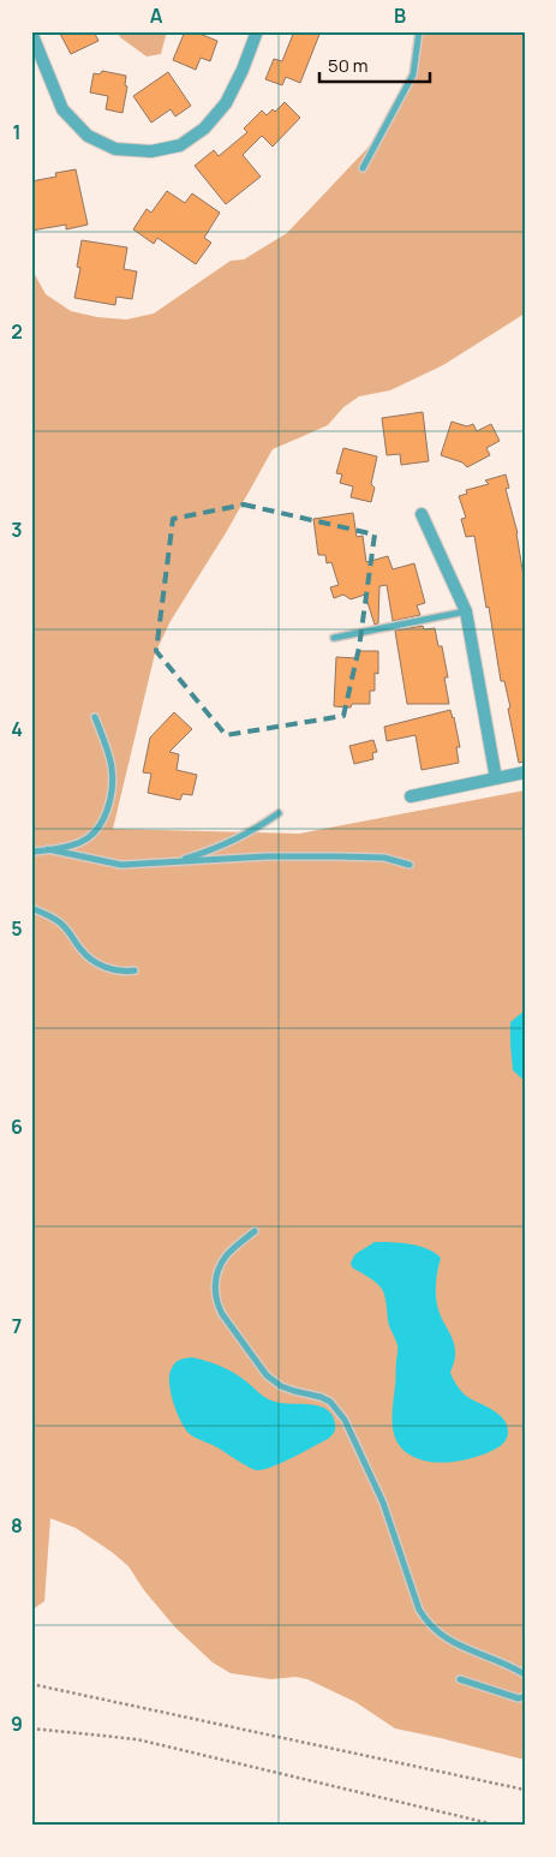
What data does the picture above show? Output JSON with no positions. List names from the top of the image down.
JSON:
{
  "scale_bar": "50 m",
  "grid": {
    "columns": ["A", "B"],
    "rows": [
      "1",
      "2",
      "3",
      "4",
      "5",
      "6",
      "7",
      "8",
      "9"
    ]
  }
}
